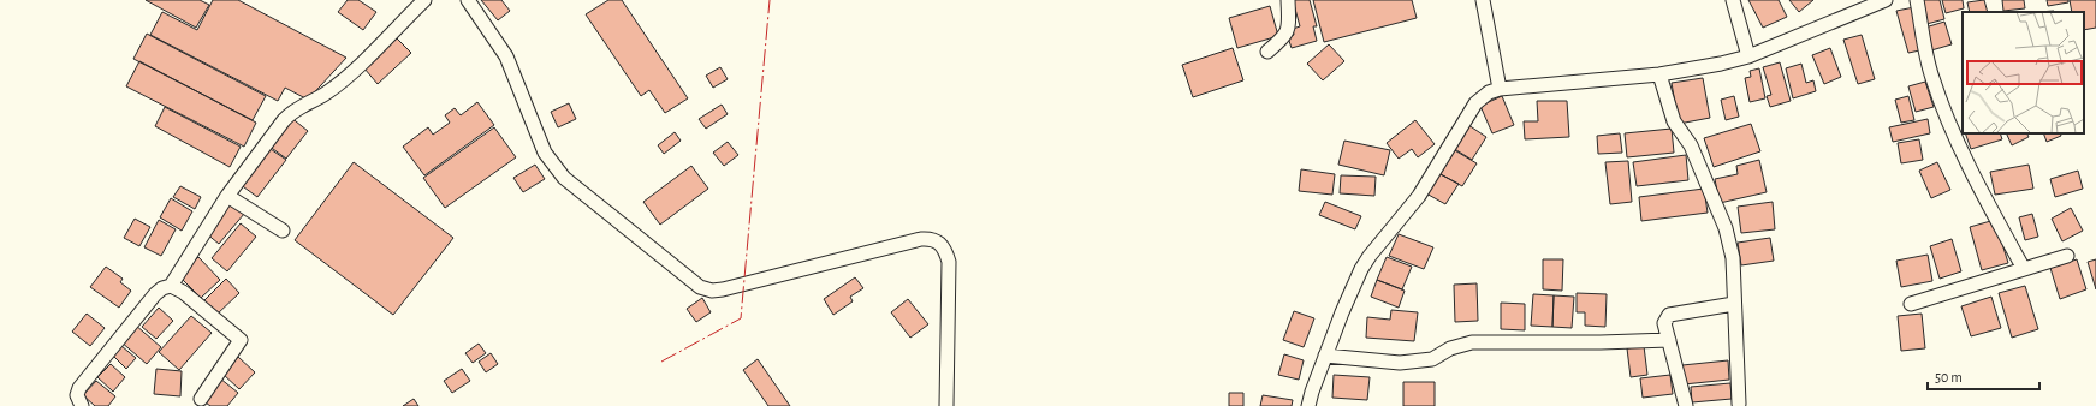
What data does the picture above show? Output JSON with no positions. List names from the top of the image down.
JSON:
{
  "scale_bar": "50 m"
}
